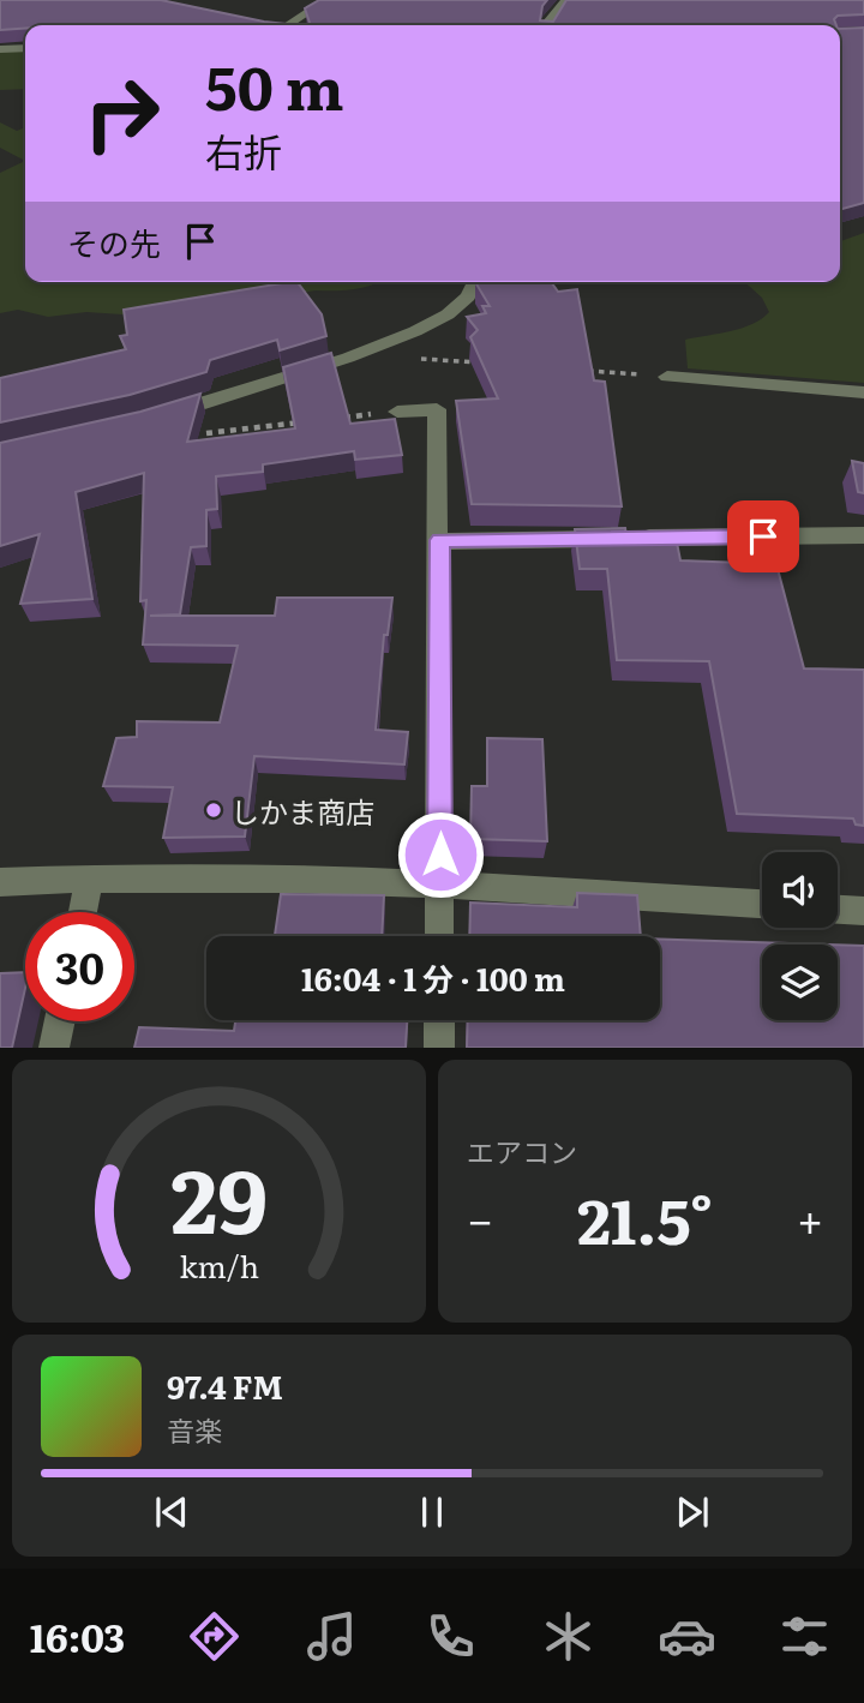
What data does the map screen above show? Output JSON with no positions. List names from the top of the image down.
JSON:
{
  "places": ["しかま商店"],
  "page": {
    "turn": ["50 m", "右折"],
    "then": "その先",
    "limit": "30",
    "trip": "16:04 · 1 分 · 100 m",
    "tile": "エアコン",
    "heat": ["−", "21.5°", "+"],
    "song": ["97.4 FM", "音楽"],
    "tabs": "16:03",
    "gauge": ["29", "km/h"]
  }
}
